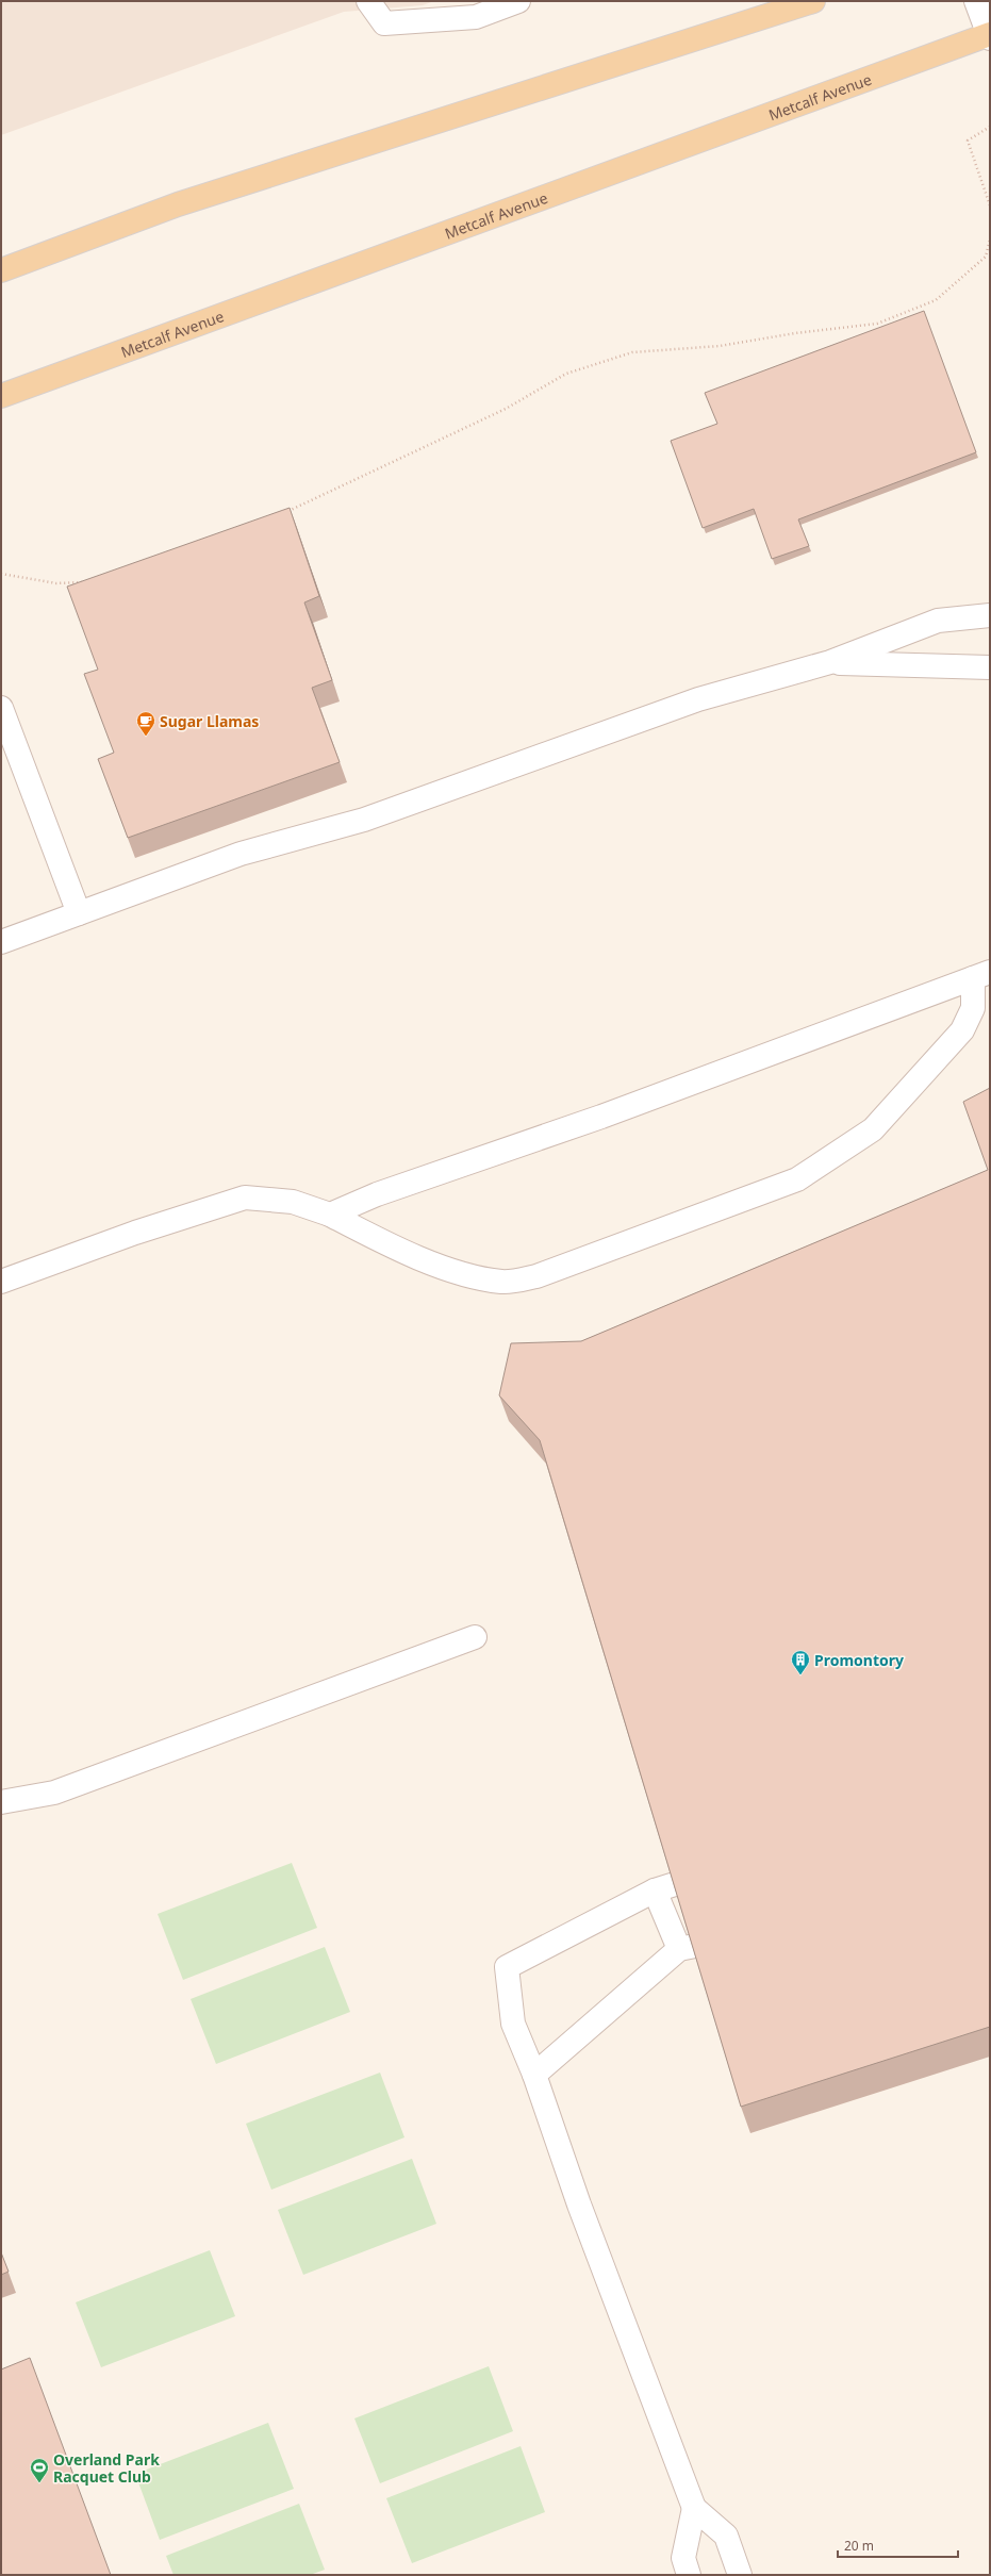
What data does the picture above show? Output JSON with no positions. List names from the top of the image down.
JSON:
{
  "streets": {
    "main road": ["Metcalf Avenue"]
  },
  "places": {
    "cafe": ["Sugar Llamas"],
    "building": ["Promontory"],
    "sports": ["Overland Park Racquet Club"]
  },
  "scale_bar": "20 m"
}
